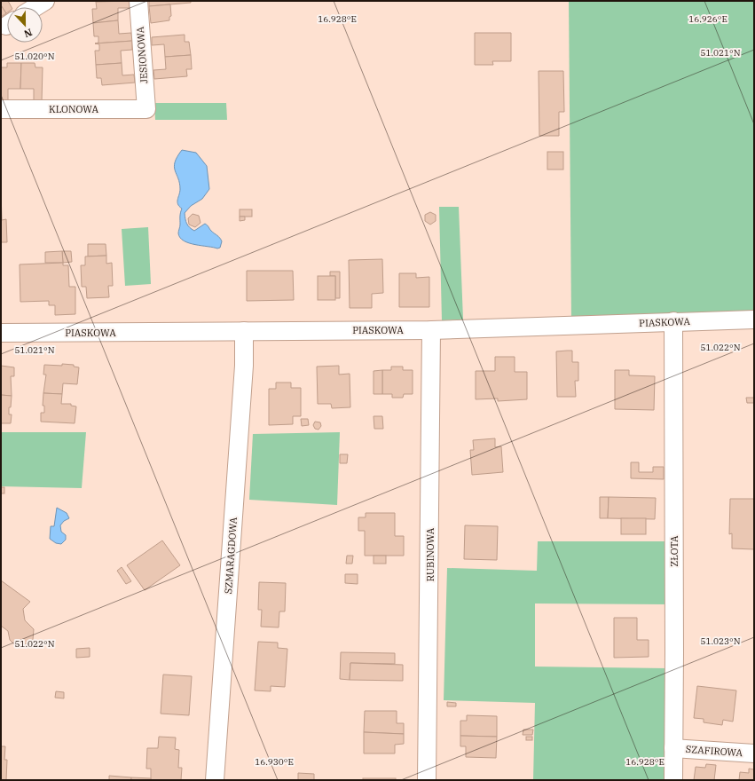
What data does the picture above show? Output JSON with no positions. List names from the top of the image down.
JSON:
{
  "streets": {
    "street": [
      "JESIONOWA",
      "KLONOWA",
      "PIASKOWA",
      "ZŁOTA",
      "RUBINOWA",
      "SZMARAGDOWA",
      "SZAFIROWA"
    ]
  },
  "crossings": [
    ["JESIONOWA", "KLONOWA"],
    ["PIASKOWA", "ZŁOTA"],
    ["PIASKOWA", "RUBINOWA"],
    ["PIASKOWA", "SZMARAGDOWA"],
    ["ZŁOTA", "SZAFIROWA"]
  ],
  "north": "bottom",
  "coordinates": [
    "16.928°E",
    "16.926°E",
    "51.021°N",
    "51.020°N",
    "51.022°N",
    "51.023°N",
    "16.930°E"
  ]
}
